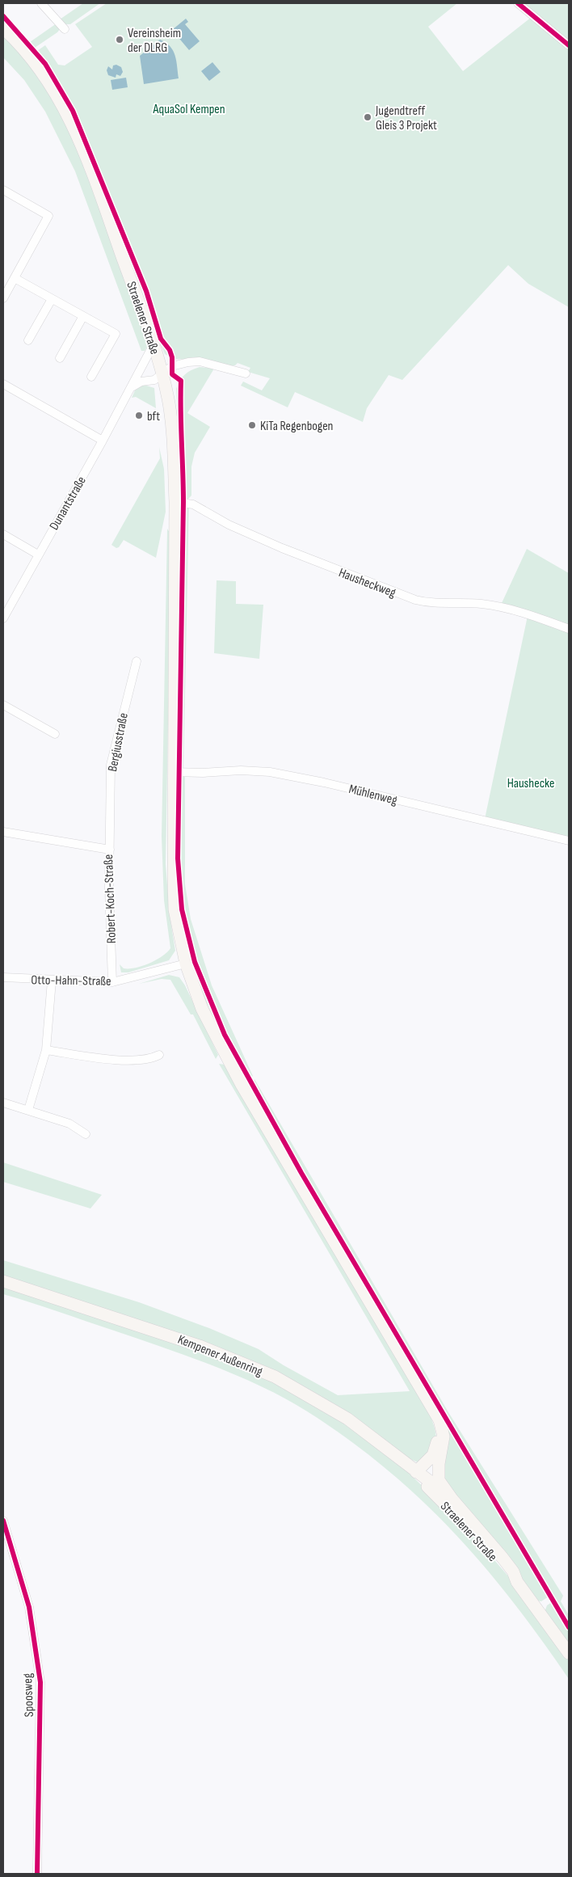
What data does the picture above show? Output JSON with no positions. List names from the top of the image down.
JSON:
{
  "streets": {
    "street": [
      "Straelener Straße",
      "Dunantstraße",
      "Hausheckweg",
      "Bergiusstraße",
      "Mühlenweg",
      "Robert-Koch-Straße",
      "Otto-Hahn-Straße",
      "Kempener Außenring",
      "Spoosweg"
    ]
  },
  "crossings": [
    ["Straelener Straße", "Dunantstraße"],
    ["Straelener Straße", "Hausheckweg"],
    ["Straelener Straße", "Mühlenweg"],
    ["Straelener Straße", "Otto-Hahn-Straße"],
    ["Straelener Straße", "Kempener Außenring"],
    ["Bergiusstraße", "Robert-Koch-Straße"],
    ["Robert-Koch-Straße", "Otto-Hahn-Straße"]
  ],
  "parks": ["AquaSol Kempen", "Haushecke"],
  "places": [
    "Vereinsheim der DLRG",
    "Jugendtreff Gleis 3 Projekt",
    "bft",
    "KiTa Regenbogen"
  ]
}
